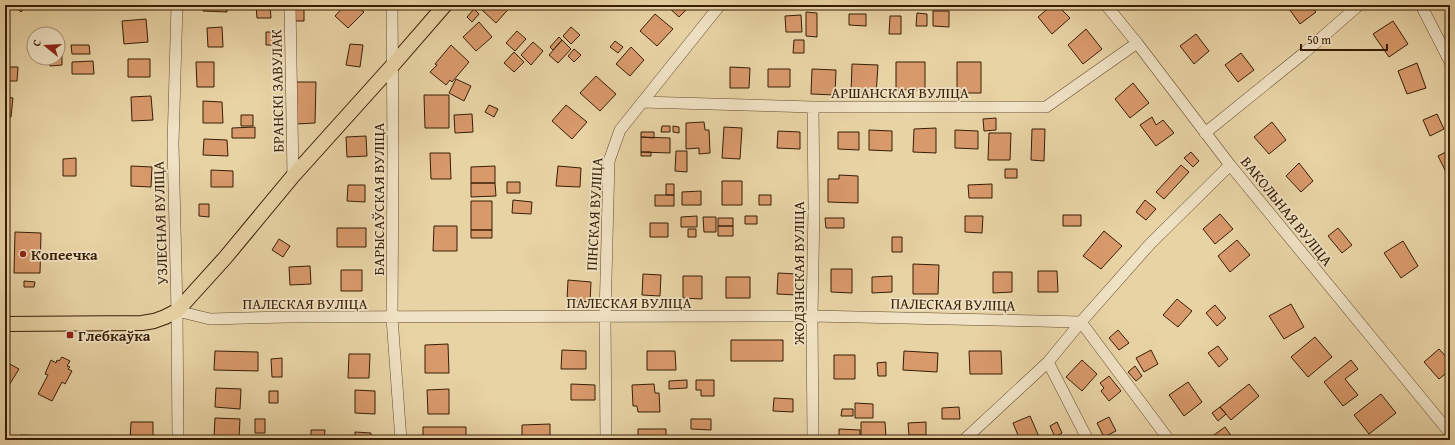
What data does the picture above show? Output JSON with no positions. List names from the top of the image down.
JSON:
{
  "streets": {
    "street": [
      "БРАНСКІ ЗАВУЛАК",
      "АРШАНСКАЯ ВУЛІЦА",
      "БАРЫСАЎСКАЯ ВУЛІЦА",
      "ВАКОЛЬНАЯ ВУЛІЦА",
      "ПІНСКАЯ ВУЛІЦА",
      "УЗЛЕСНАЯ ВУЛІЦА",
      "ЖОДЗІНСКАЯ ВУЛІЦА",
      "ПАЛЕСКАЯ ВУЛІЦА"
    ]
  },
  "crossings": [
    ["АРШАНСКАЯ ВУЛІЦА", "ВАКОЛЬНАЯ ВУЛІЦА"],
    ["АРШАНСКАЯ ВУЛІЦА", "ПІНСКАЯ ВУЛІЦА"],
    ["АРШАНСКАЯ ВУЛІЦА", "ЖОДЗІНСКАЯ ВУЛІЦА"],
    ["БАРЫСАЎСКАЯ ВУЛІЦА", "ПАЛЕСКАЯ ВУЛІЦА"],
    ["ПІНСКАЯ ВУЛІЦА", "ПАЛЕСКАЯ ВУЛІЦА"],
    ["УЗЛЕСНАЯ ВУЛІЦА", "ПАЛЕСКАЯ ВУЛІЦА"],
    ["ЖОДЗІНСКАЯ ВУЛІЦА", "ПАЛЕСКАЯ ВУЛІЦА"]
  ],
  "places": {
    "other": ["Копеечка"],
    "transit": ["Глебкаўка"]
  },
  "scale_bar": "50 m",
  "north": "left"
}
